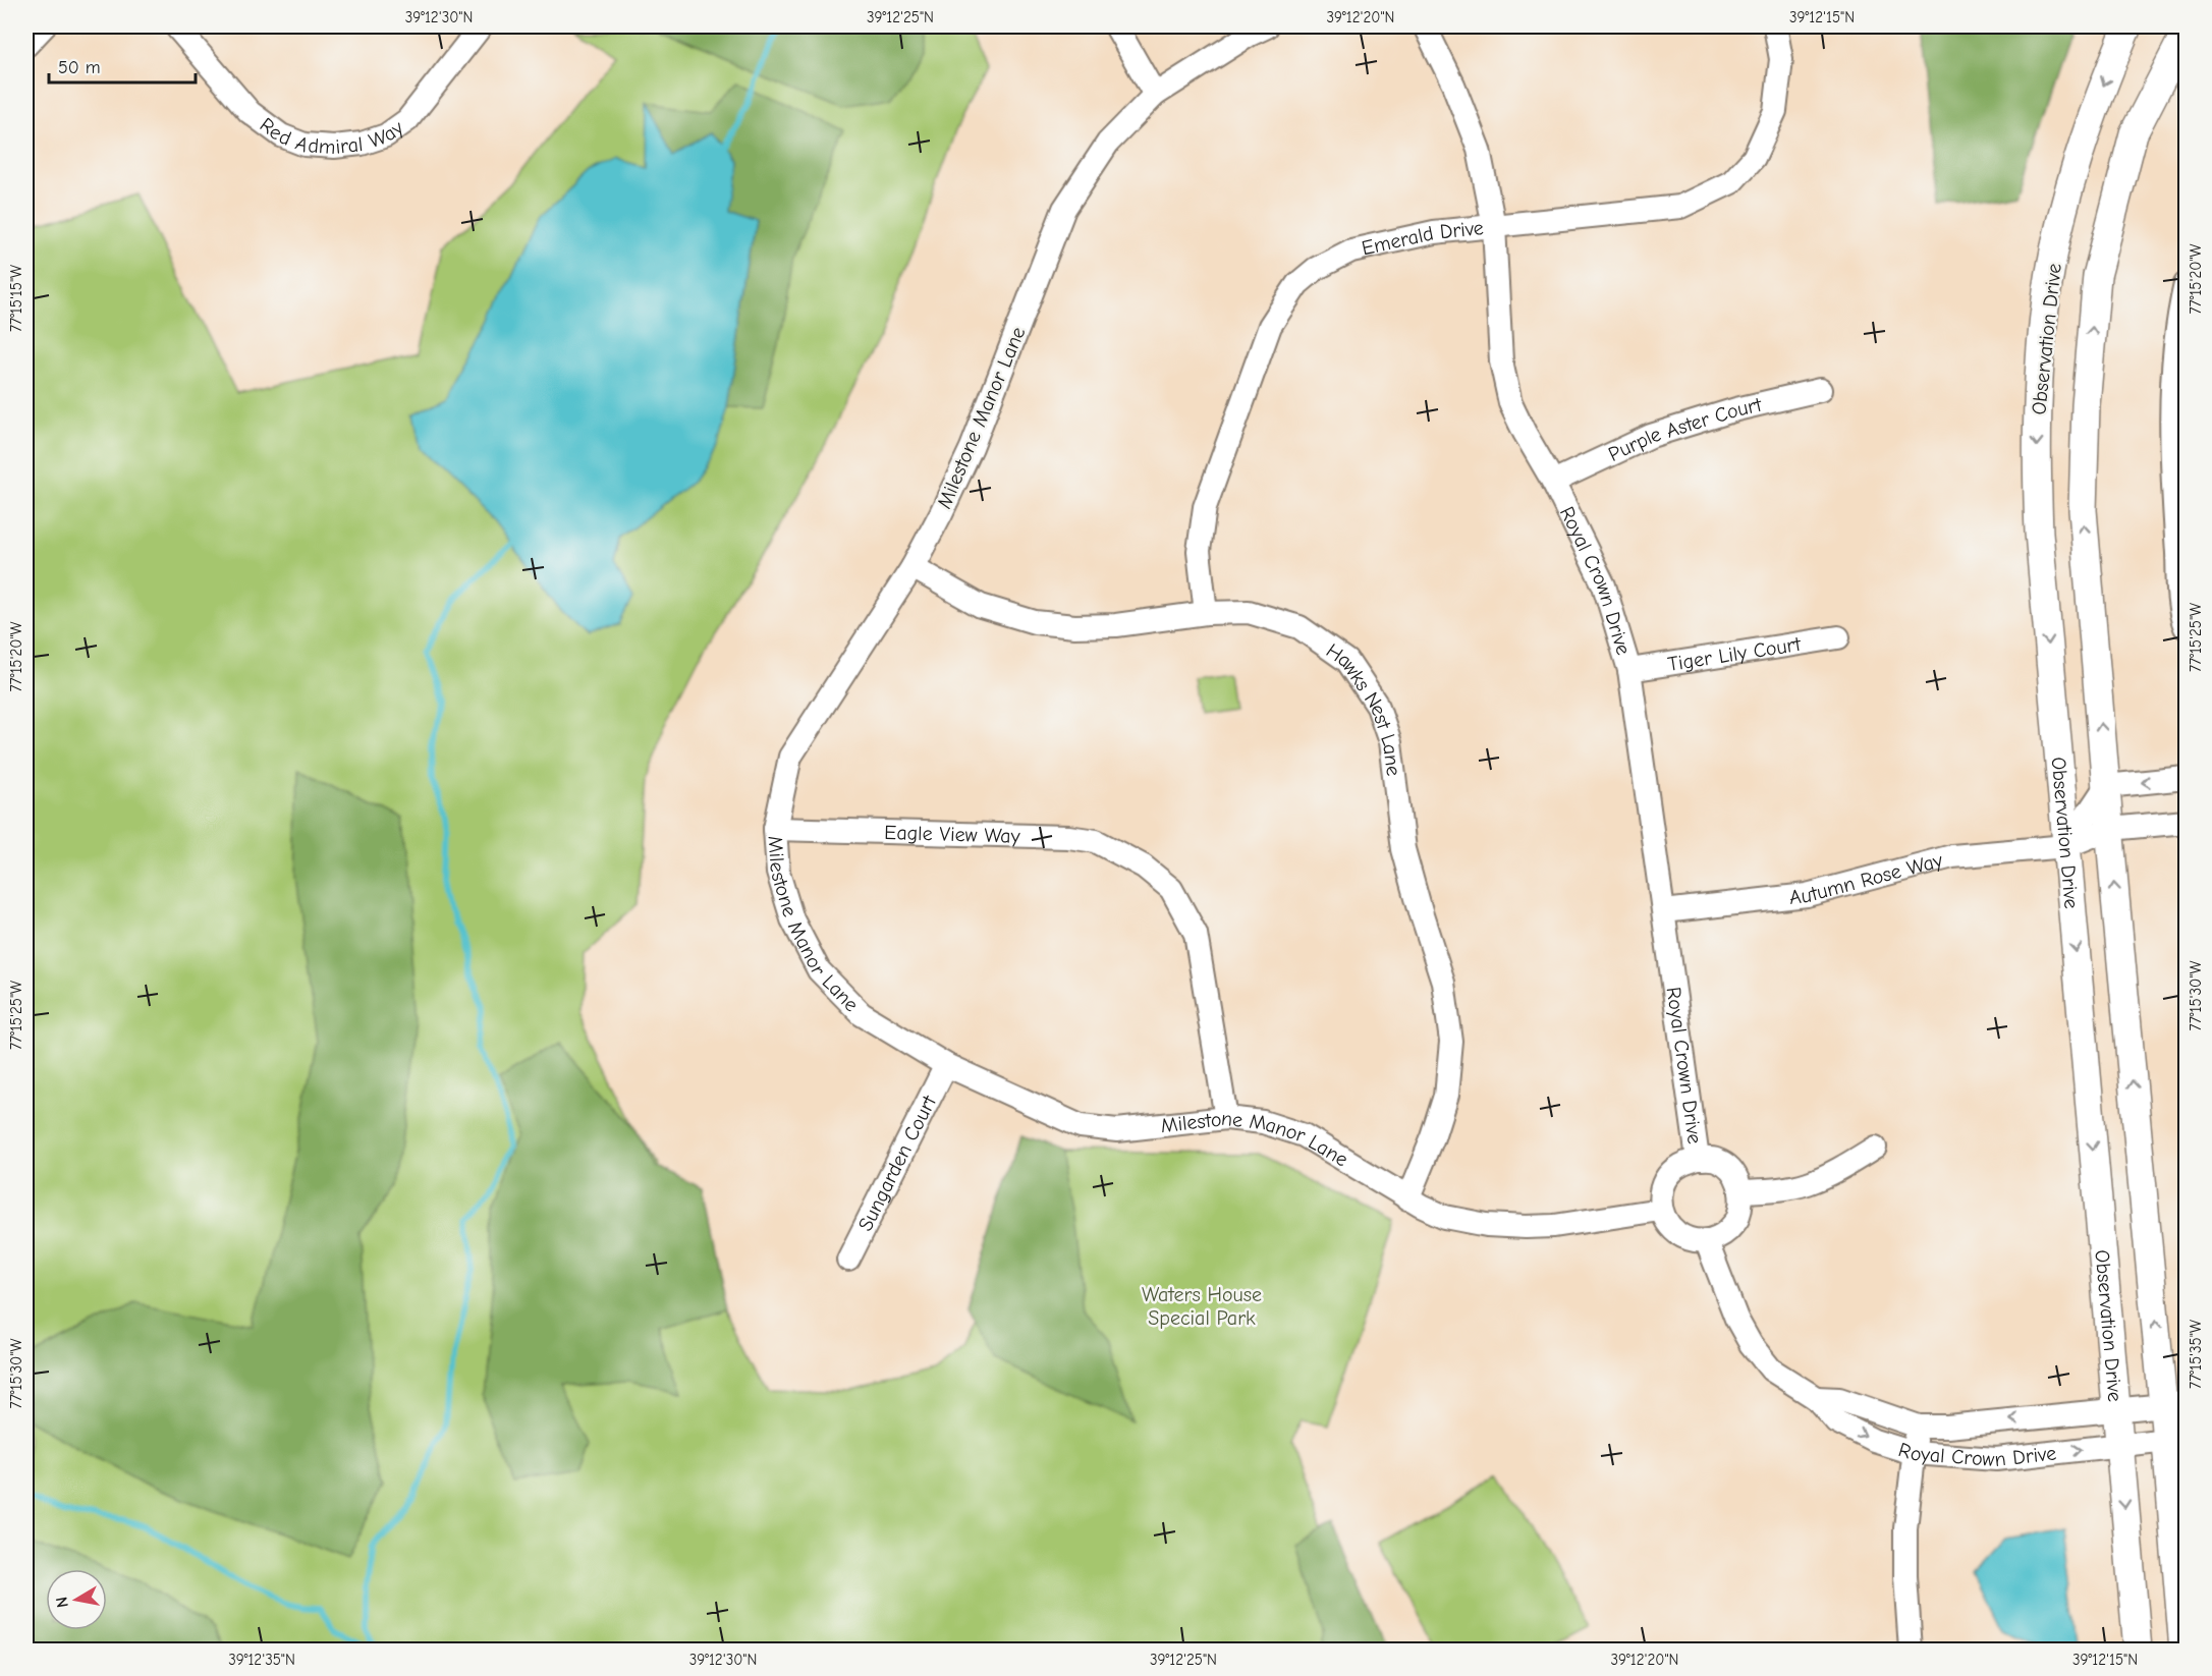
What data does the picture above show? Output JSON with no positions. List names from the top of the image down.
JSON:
{
  "streets": {
    "street": [
      "Red Admiral Way",
      "Emerald Drive",
      "Observation Drive",
      "Milestone Manor Lane",
      "Purple Aster Court",
      "Royal Crown Drive",
      "Tiger Lily Court",
      "Hawks Nest Lane",
      "Eagle View Way",
      "Autumn Rose Way",
      "Sungarden Court"
    ]
  },
  "crossings": [
    ["Emerald Drive", "Royal Crown Drive"],
    ["Emerald Drive", "Hawks Nest Lane"],
    ["Observation Drive", "Royal Crown Drive"],
    ["Observation Drive", "Autumn Rose Way"],
    ["Milestone Manor Lane", "Royal Crown Drive"],
    ["Milestone Manor Lane", "Hawks Nest Lane"],
    ["Milestone Manor Lane", "Eagle View Way"],
    ["Milestone Manor Lane", "Sungarden Court"],
    ["Purple Aster Court", "Royal Crown Drive"],
    ["Royal Crown Drive", "Tiger Lily Court"],
    ["Royal Crown Drive", "Autumn Rose Way"]
  ],
  "parks": ["Waters House Special Park"],
  "scale_bar": "50 m",
  "north": "left",
  "coordinates": [
    "39°12'30\"N",
    "39°12'25\"N",
    "39°12'20\"N",
    "39°12'15\"N",
    "77°15'20\"W",
    "77°15'15\"W",
    "77°15'25\"W",
    "77°15'30\"W",
    "77°15'35\"W",
    "39°12'35\"N"
  ]
}
